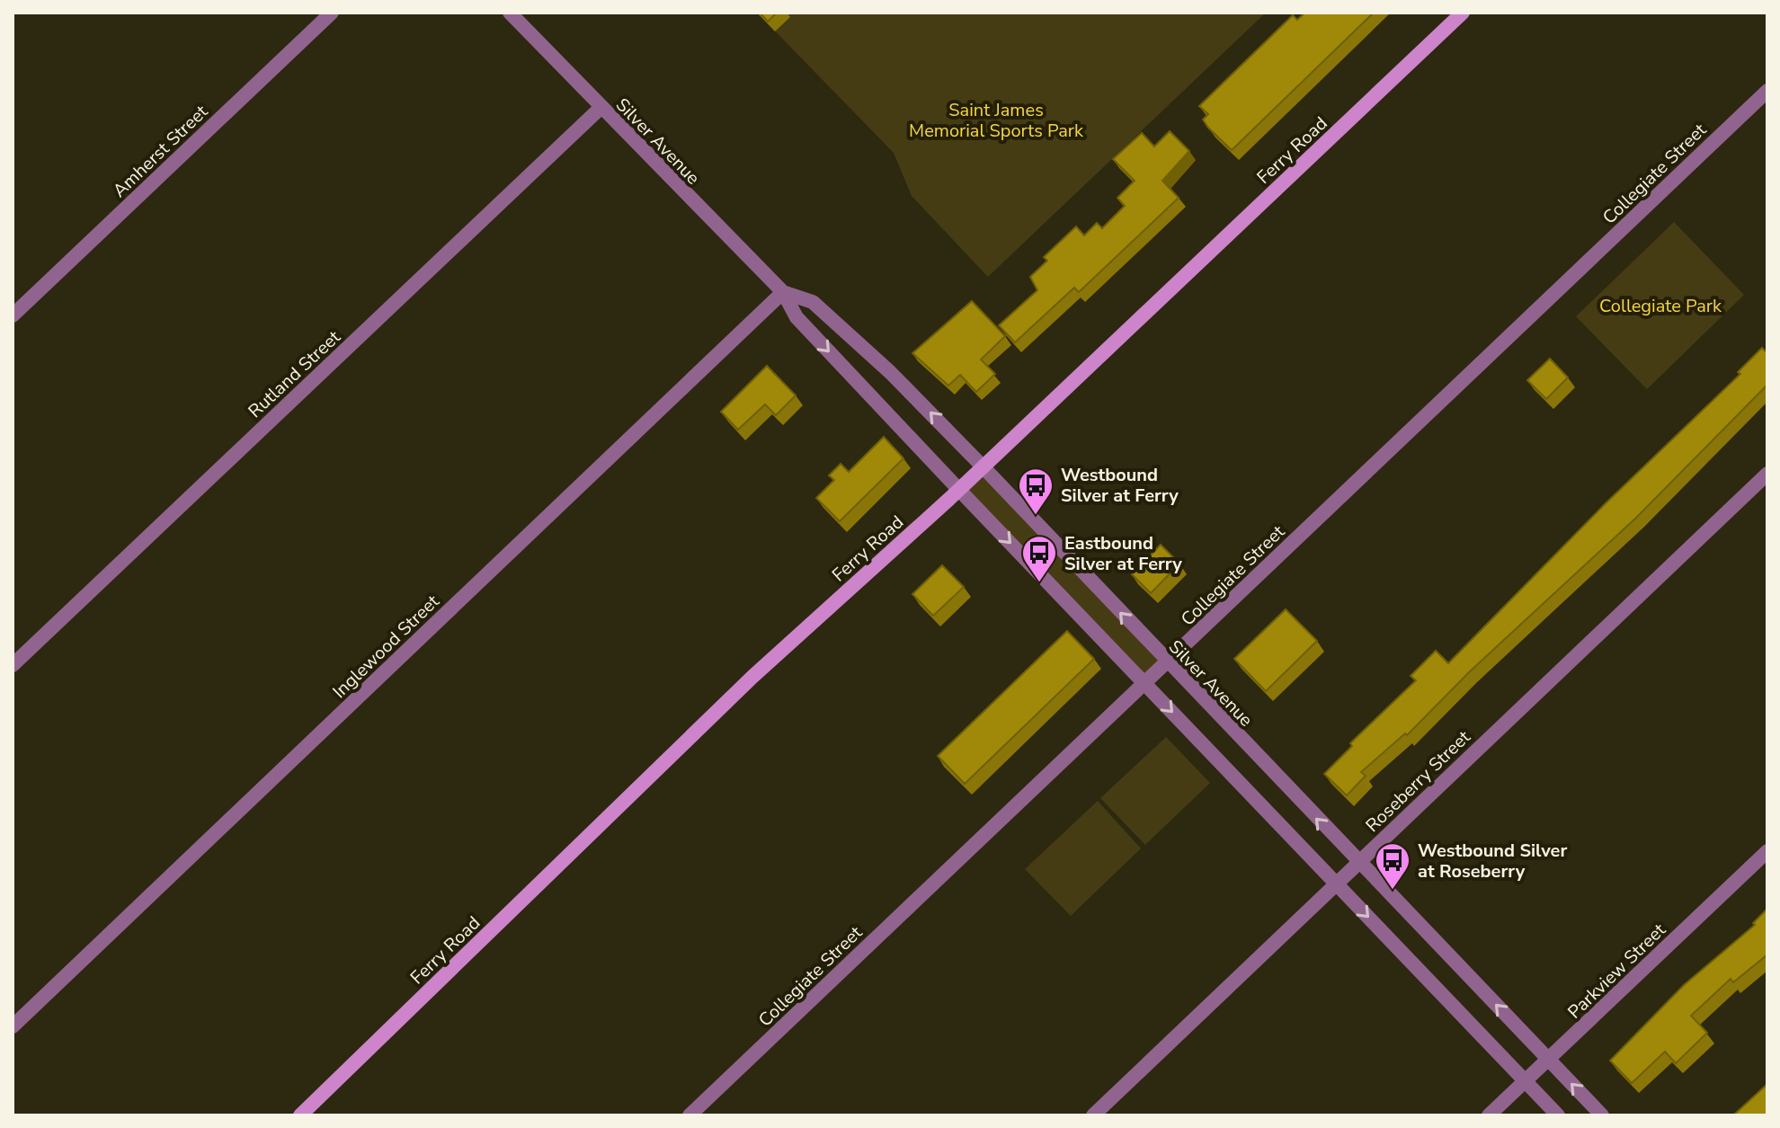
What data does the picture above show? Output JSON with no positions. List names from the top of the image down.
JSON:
{
  "streets": {
    "main road": ["Ferry Road"],
    "street": [
      "Silver Avenue",
      "Amherst Street",
      "Collegiate Street",
      "Rutland Street",
      "Inglewood Street",
      "Roseberry Street",
      "Parkview Street"
    ]
  },
  "crossings": [
    ["Silver Avenue", "Ferry Road"],
    ["Silver Avenue", "Collegiate Street"],
    ["Silver Avenue", "Rutland Street"],
    ["Silver Avenue", "Inglewood Street"],
    ["Silver Avenue", "Roseberry Street"],
    ["Silver Avenue", "Parkview Street"]
  ],
  "parks": ["Saint James Memorial Sports Park", "Collegiate Park"],
  "places": {
    "bus stop": ["Westbound Silver at Ferry", "Eastbound Silver at Ferry", "Westbound Silver at Roseberry"]
  }
}
